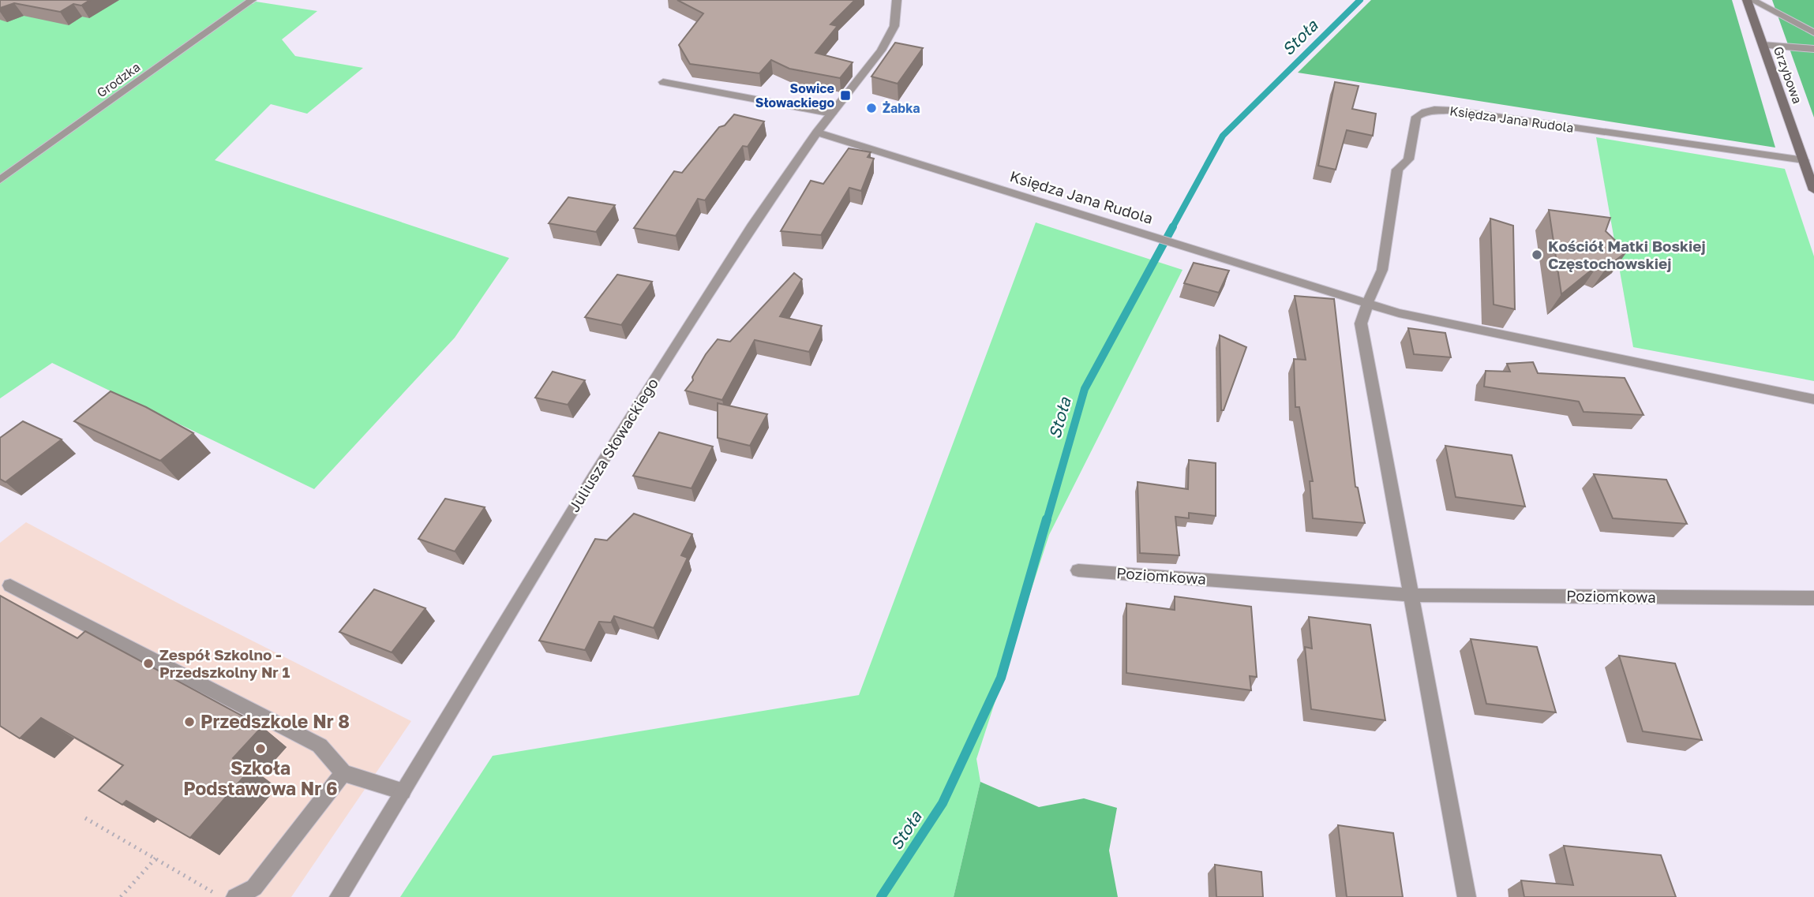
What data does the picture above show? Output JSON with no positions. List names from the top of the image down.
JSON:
{
  "streets": {
    "street": [
      "Grzybowa",
      "Grodzka",
      "Księdza Jana Rudola",
      "Juliusza Słowackiego",
      "Poziomkowa"
    ]
  },
  "crossings": [
    ["Grzybowa", "Księdza Jana Rudola"],
    ["Księdza Jana Rudola", "Juliusza Słowackiego"]
  ],
  "water": ["Stoła"],
  "places": {
    "transit": ["Sowice Słowackiego"],
    "other": [
      "Żabka",
      "Kościół Matki Boskiej Częstochowskiej",
      "Zespół Szkolno - Przedszkolny Nr 1",
      "Przedszkole Nr 8",
      "Szkoła Podstawowa Nr 6"
    ]
  }
}
